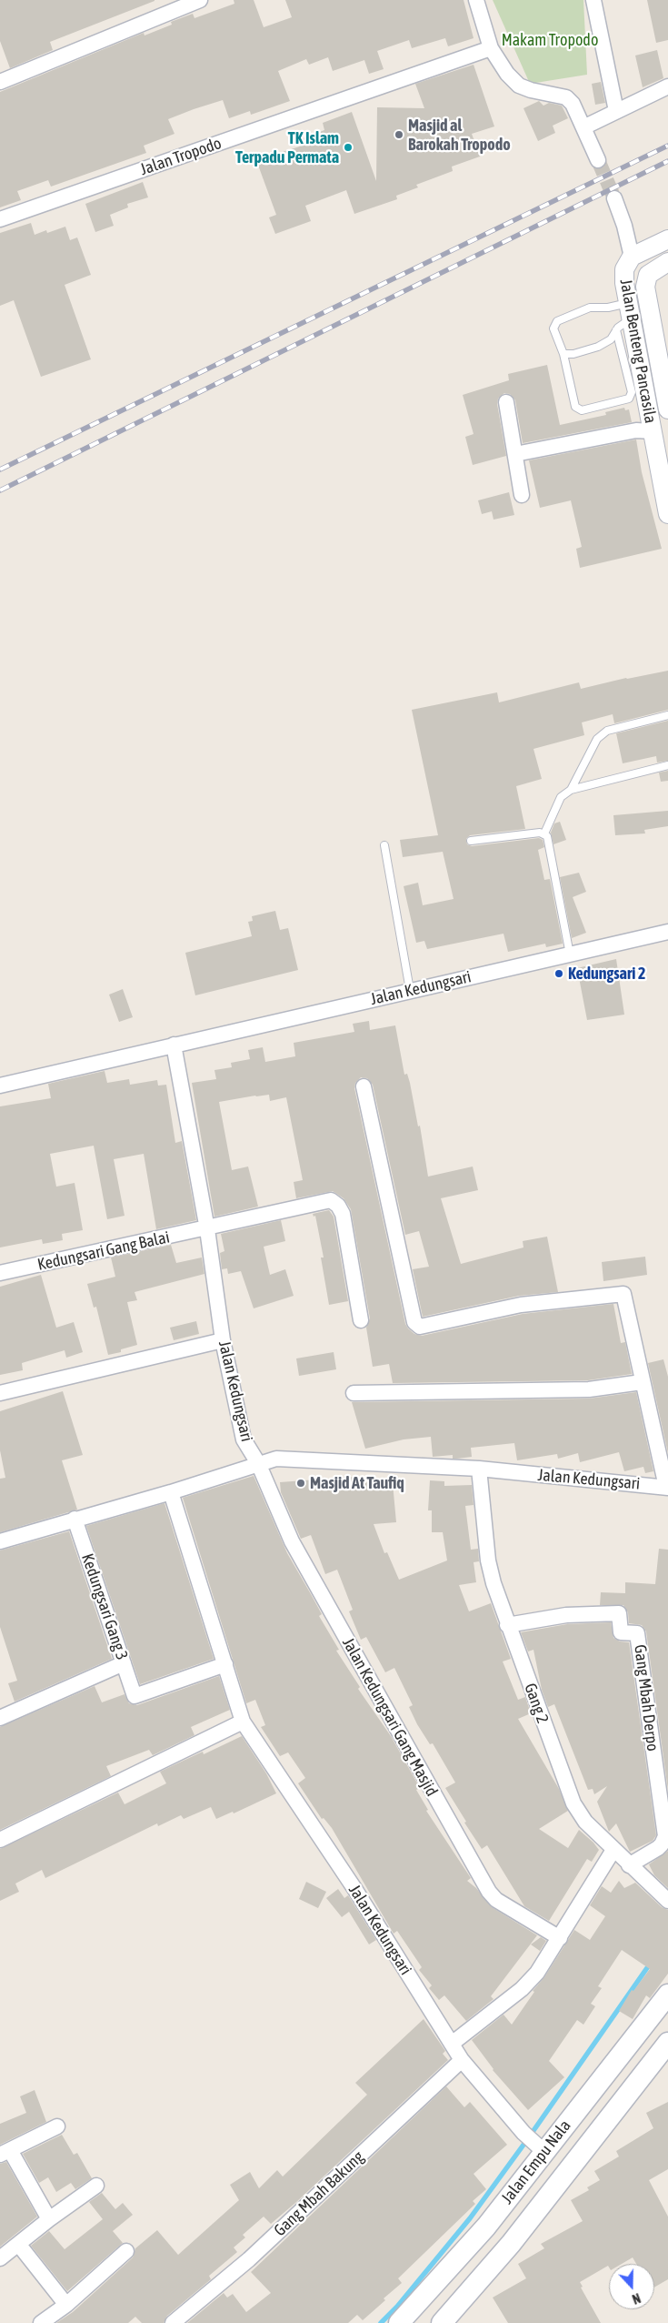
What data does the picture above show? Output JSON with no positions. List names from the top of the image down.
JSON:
{
  "streets": {
    "main road": ["Jalan Empu Nala"],
    "street": [
      "Jalan Tropodo",
      "Jalan Benteng Pancasila",
      "Jalan Kedungsari",
      "Kedungsari Gang Balai",
      "Kedungsari Gang 3",
      "Gang Mbah Derpo",
      "Gang 2",
      "Jalan Kedungsari Gang Masjid",
      "Gang Mbah Bakung"
    ]
  },
  "crossings": [
    ["Jalan Kedungsari", "Kedungsari Gang Balai"],
    ["Jalan Kedungsari", "Kedungsari Gang 3"],
    ["Jalan Kedungsari", "Gang 2"],
    ["Jalan Kedungsari", "Jalan Kedungsari Gang Masjid"],
    ["Jalan Kedungsari", "Jalan Empu Nala"],
    ["Jalan Kedungsari", "Gang Mbah Bakung"],
    ["Gang Mbah Derpo", "Gang 2"]
  ],
  "parks": ["Makam Tropodo"],
  "places": [
    "Masjid al Barokah Tropodo",
    "TK Islam Terpadu Permata",
    "Kedungsari 2",
    "Masjid At Taufiq"
  ],
  "north": "bottom"
}
